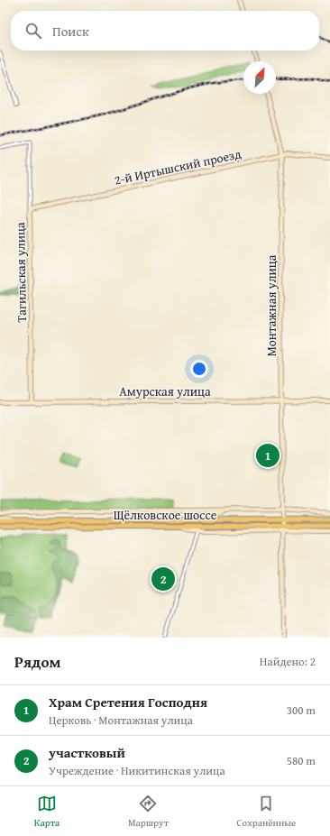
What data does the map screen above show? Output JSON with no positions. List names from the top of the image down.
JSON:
{
  "streets": {
    "main road": ["Щёлковское шоссе"],
    "street": [
      "2-й Иртышский проезд",
      "Тагильская улица",
      "Монтажная улица",
      "Амурская улица"
    ]
  },
  "crossings": [
    ["2-й Иртышский проезд", "Тагильская улица"],
    ["2-й Иртышский проезд", "Монтажная улица"],
    ["Тагильская улица", "Амурская улица"],
    ["Монтажная улица", "Амурская улица"],
    ["Монтажная улица", "Щёлковское шоссе"]
  ],
  "north": "top right",
  "page": {
    "search": "Поиск",
    "pins": ["1", "2"],
    "heading": ["Рядом", "Найдено: 2"],
    "list": [
      {
        "mark": "1",
        "name": "Храм Сретения Господня",
        "note": "Церковь · Монтажная улица",
        "value": "300 m"
      },
      {
        "mark": "2",
        "name": "участковый",
        "note": "Учреждение · Никитинская улица",
        "value": "580 m"
      }
    ],
    "nav": ["Карта", "Маршрут", "Сохранённые"]
  }
}
